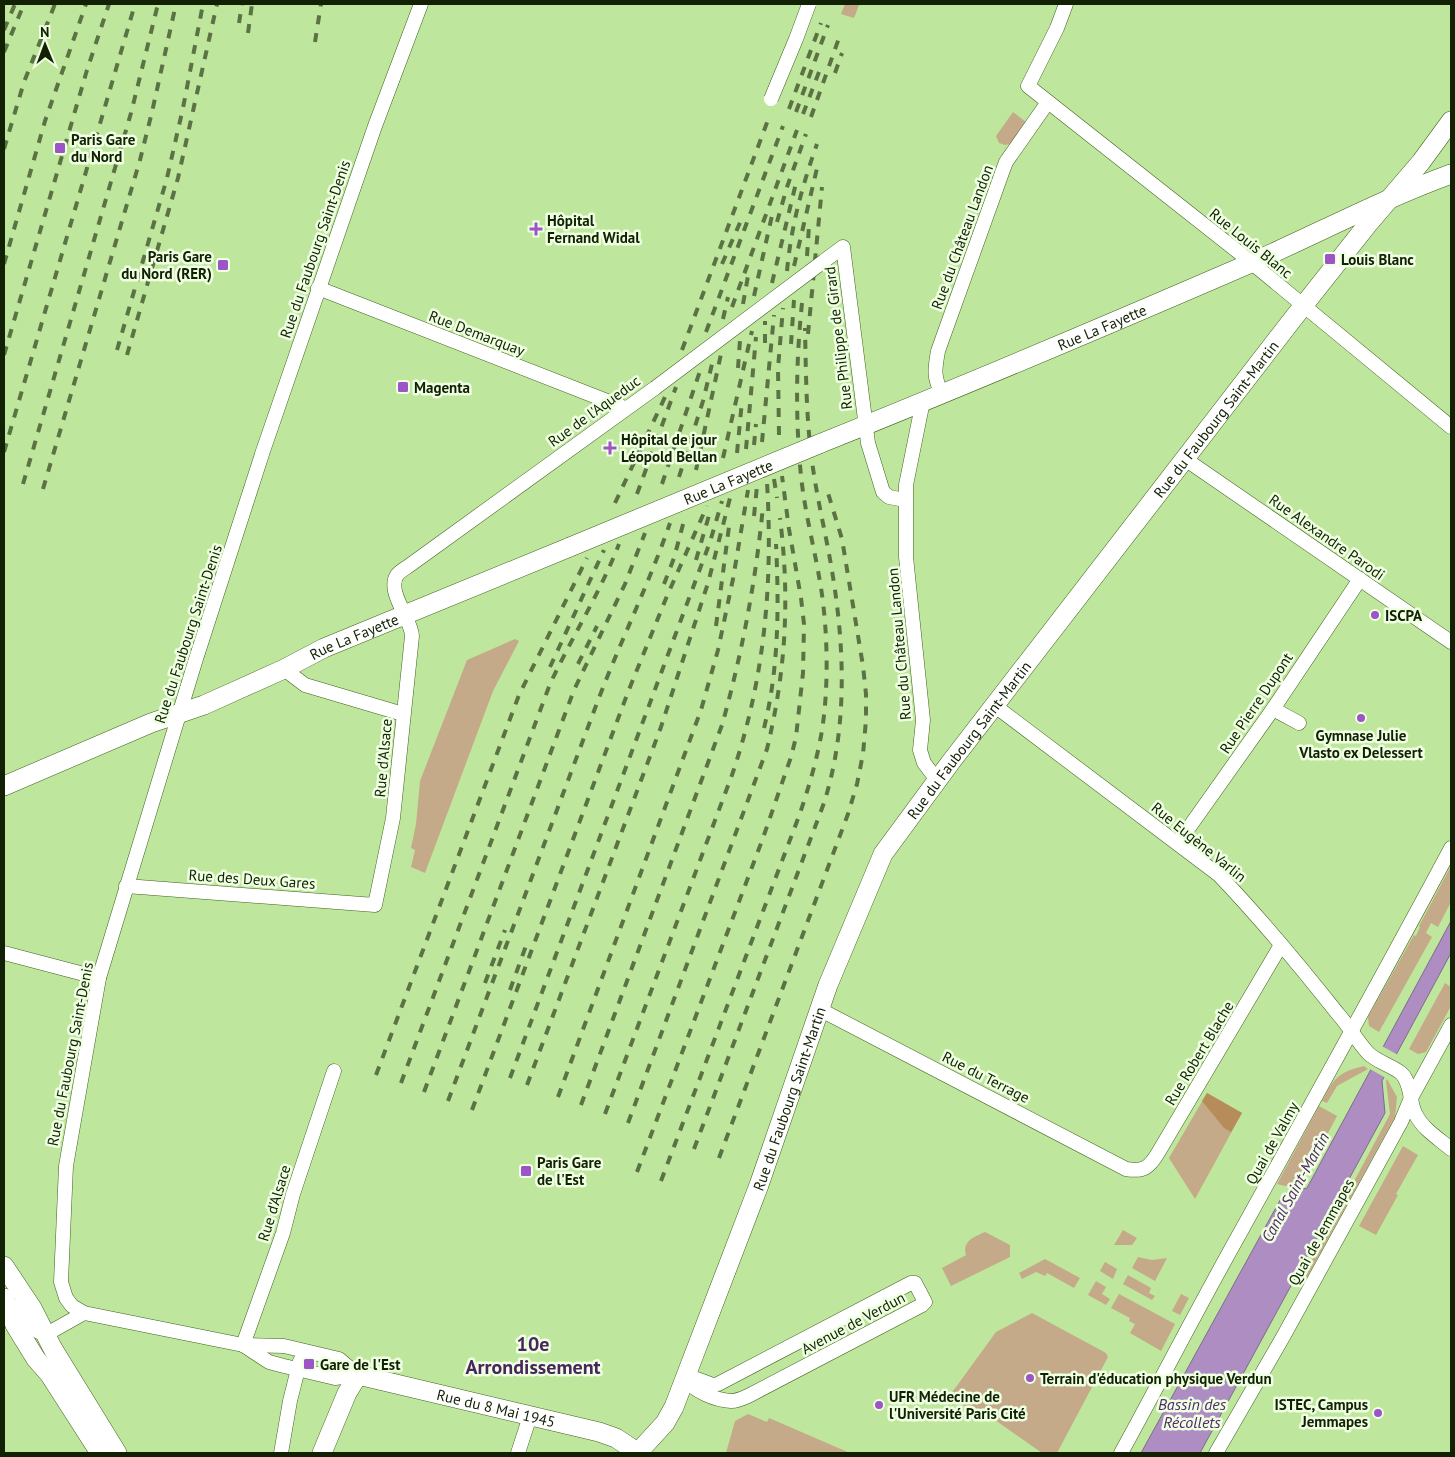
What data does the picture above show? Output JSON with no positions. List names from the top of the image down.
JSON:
{
  "streets": {
    "main road": ["Rue La Fayette", "Rue du Faubourg Saint-Martin", "Rue du 8 Mai 1945"],
    "street": [
      "Rue du Château Landon",
      "Rue Louis Blanc",
      "Rue du Faubourg Saint-Denis",
      "Rue Demarquay",
      "Rue Philippe de Girard",
      "Rue de l'Aqueduc",
      "Rue Alexandre Parodi",
      "Rue Pierre Dupont",
      "Rue d'Alsace",
      "Rue Eugène Varlin",
      "Rue des Deux Gares",
      "Rue Robert Blache",
      "Rue du Terrage",
      "Quai de Valmy",
      "Quai de Jemmapes",
      "Avenue de Verdun"
    ]
  },
  "crossings": [
    ["Rue du Château Landon", "Rue Louis Blanc"],
    ["Rue du Château Landon", "Rue La Fayette"],
    ["Rue du Château Landon", "Rue du Faubourg Saint-Martin"],
    ["Rue Louis Blanc", "Rue La Fayette"],
    ["Rue Louis Blanc", "Rue du Faubourg Saint-Martin"],
    ["Rue du Faubourg Saint-Denis", "Rue La Fayette"],
    ["Rue du Faubourg Saint-Denis", "Rue Demarquay"],
    ["Rue du Faubourg Saint-Denis", "Rue des Deux Gares"],
    ["Rue du Faubourg Saint-Denis", "Rue du 8 Mai 1945"],
    ["Rue La Fayette", "Rue Philippe de Girard"],
    ["Rue La Fayette", "Rue de l'Aqueduc"],
    ["Rue La Fayette", "Rue du Faubourg Saint-Martin"],
    ["Rue La Fayette", "Rue d'Alsace"],
    ["Rue Demarquay", "Rue de l'Aqueduc"],
    ["Rue Philippe de Girard", "Rue de l'Aqueduc"],
    ["Rue de l'Aqueduc", "Rue d'Alsace"],
    ["Rue du Faubourg Saint-Martin", "Rue Alexandre Parodi"],
    ["Rue du Faubourg Saint-Martin", "Rue Eugène Varlin"],
    ["Rue du Faubourg Saint-Martin", "Rue du Terrage"],
    ["Rue du Faubourg Saint-Martin", "Avenue de Verdun"],
    ["Rue du Faubourg Saint-Martin", "Rue du 8 Mai 1945"],
    ["Rue Alexandre Parodi", "Rue Pierre Dupont"],
    ["Rue Pierre Dupont", "Rue Eugène Varlin"],
    ["Rue d'Alsace", "Rue des Deux Gares"],
    ["Rue d'Alsace", "Rue du 8 Mai 1945"],
    ["Rue Eugène Varlin", "Rue Robert Blache"],
    ["Rue Eugène Varlin", "Quai de Valmy"],
    ["Rue Eugène Varlin", "Quai de Jemmapes"],
    ["Rue Robert Blache", "Rue du Terrage"]
  ],
  "districts": ["10e Arrondissement"],
  "water": ["Canal Saint-Martin", "Bassin des Récollets"],
  "places": {
    "transit": [
      "Paris Gare du Nord",
      "Louis Blanc",
      "Paris Gare du Nord (RER)",
      "Magenta",
      "Paris Gare de l'Est",
      "Gare de l'Est"
    ],
    "health": ["Hôpital Fernand Widal", "Hôpital de jour Léopold Bellan"],
    "other": [
      "ISCPA",
      "Gymnase Julie Vlasto ex Delessert",
      "Terrain d'éducation physique Verdun",
      "UFR Médecine de l'Université Paris Cité",
      "ISTEC, Campus Jemmapes"
    ]
  },
  "north": "top"
}
